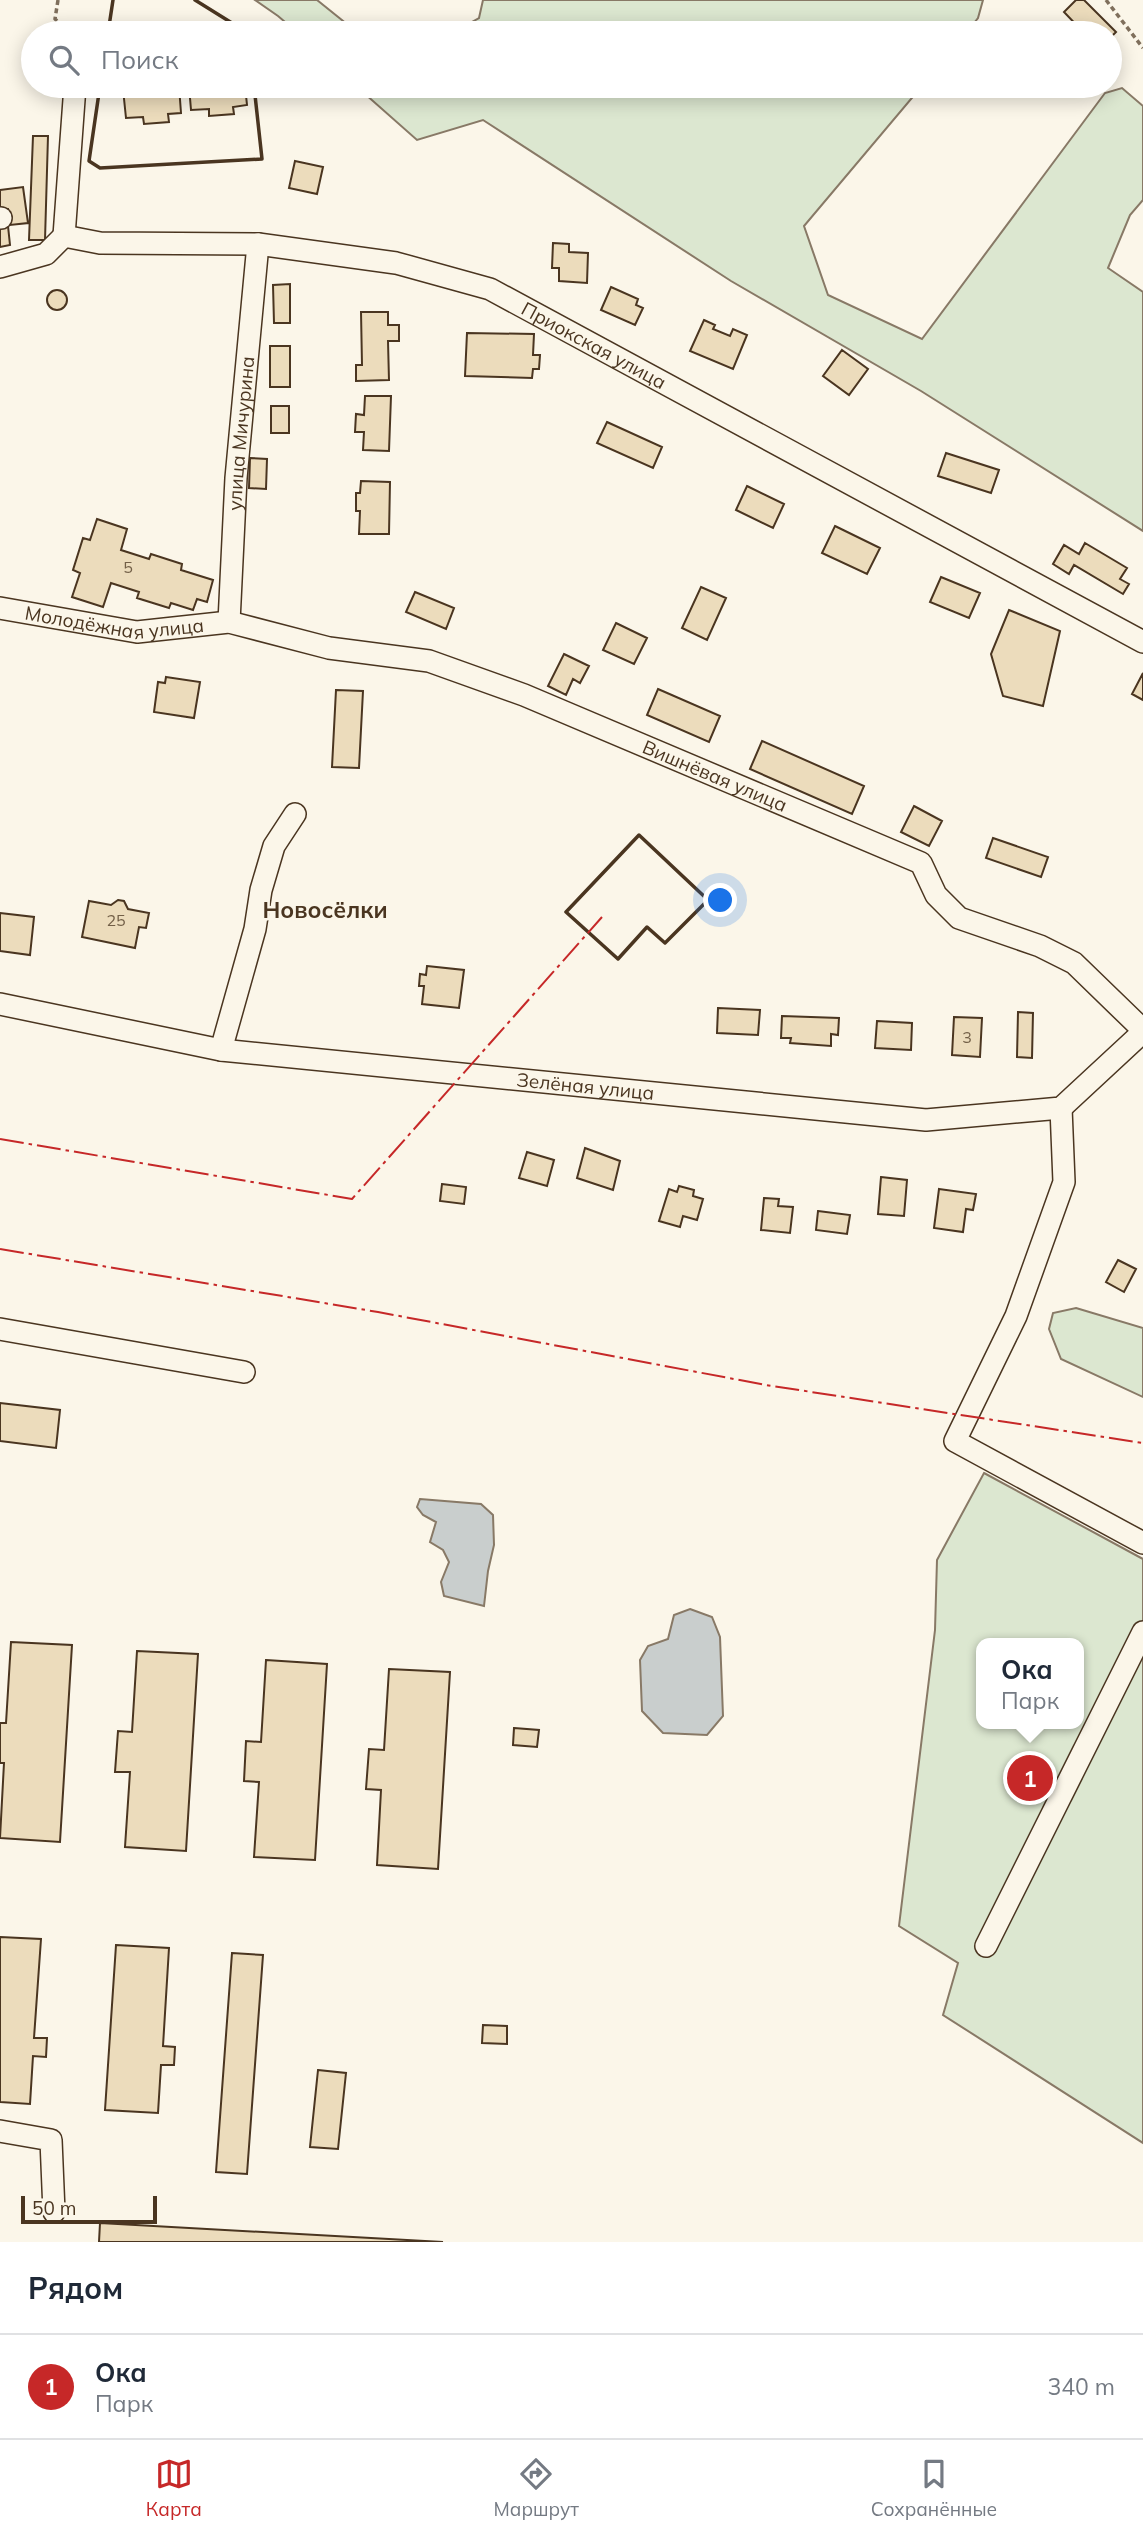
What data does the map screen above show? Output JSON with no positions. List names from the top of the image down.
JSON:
{
  "streets": {
    "street": [
      "Приокская улица",
      "улица Мичурина",
      "Молодёжная улица",
      "Вишнёвая улица",
      "Зелёная улица"
    ]
  },
  "crossings": [
    ["Приокская улица", "улица Мичурина"],
    ["улица Мичурина", "Молодёжная улица"],
    ["улица Мичурина", "Вишнёвая улица"],
    ["Молодёжная улица", "Вишнёвая улица"]
  ],
  "districts": ["Новосёлки"],
  "house_numbers": ["5", "25", "3"],
  "scale_bar": "50 m",
  "page": {
    "search": "Поиск",
    "popup": ["Ока", "Парк"],
    "pins": "1",
    "scale": "50 m",
    "heading": "Рядом",
    "list": [
      {
        "mark": "1",
        "name": "Ока",
        "note": "Парк",
        "value": "340 m"
      }
    ],
    "nav": ["Карта", "Маршрут", "Сохранённые"]
  }
}
